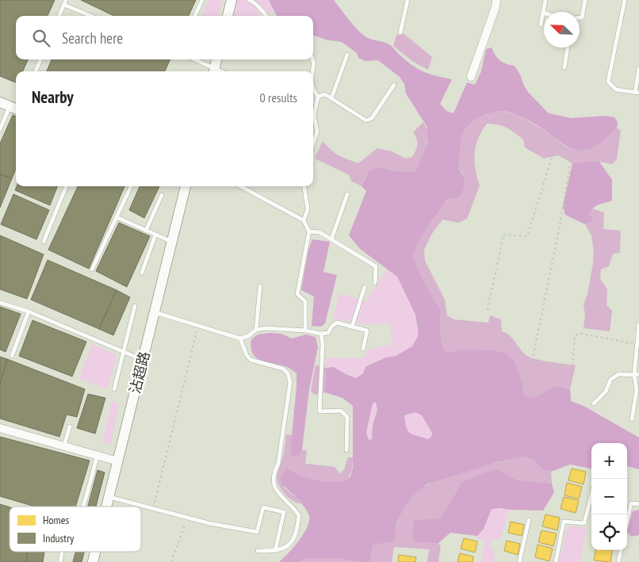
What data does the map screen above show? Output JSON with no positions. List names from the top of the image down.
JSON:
{
  "streets": {
    "street": ["沾超路"]
  },
  "legend": ["Homes", "Industry"],
  "north": "top left",
  "page": {
    "search": "Search here",
    "heading": ["Nearby", "0 results"],
    "map_buttons": ["+", "−"]
  }
}
